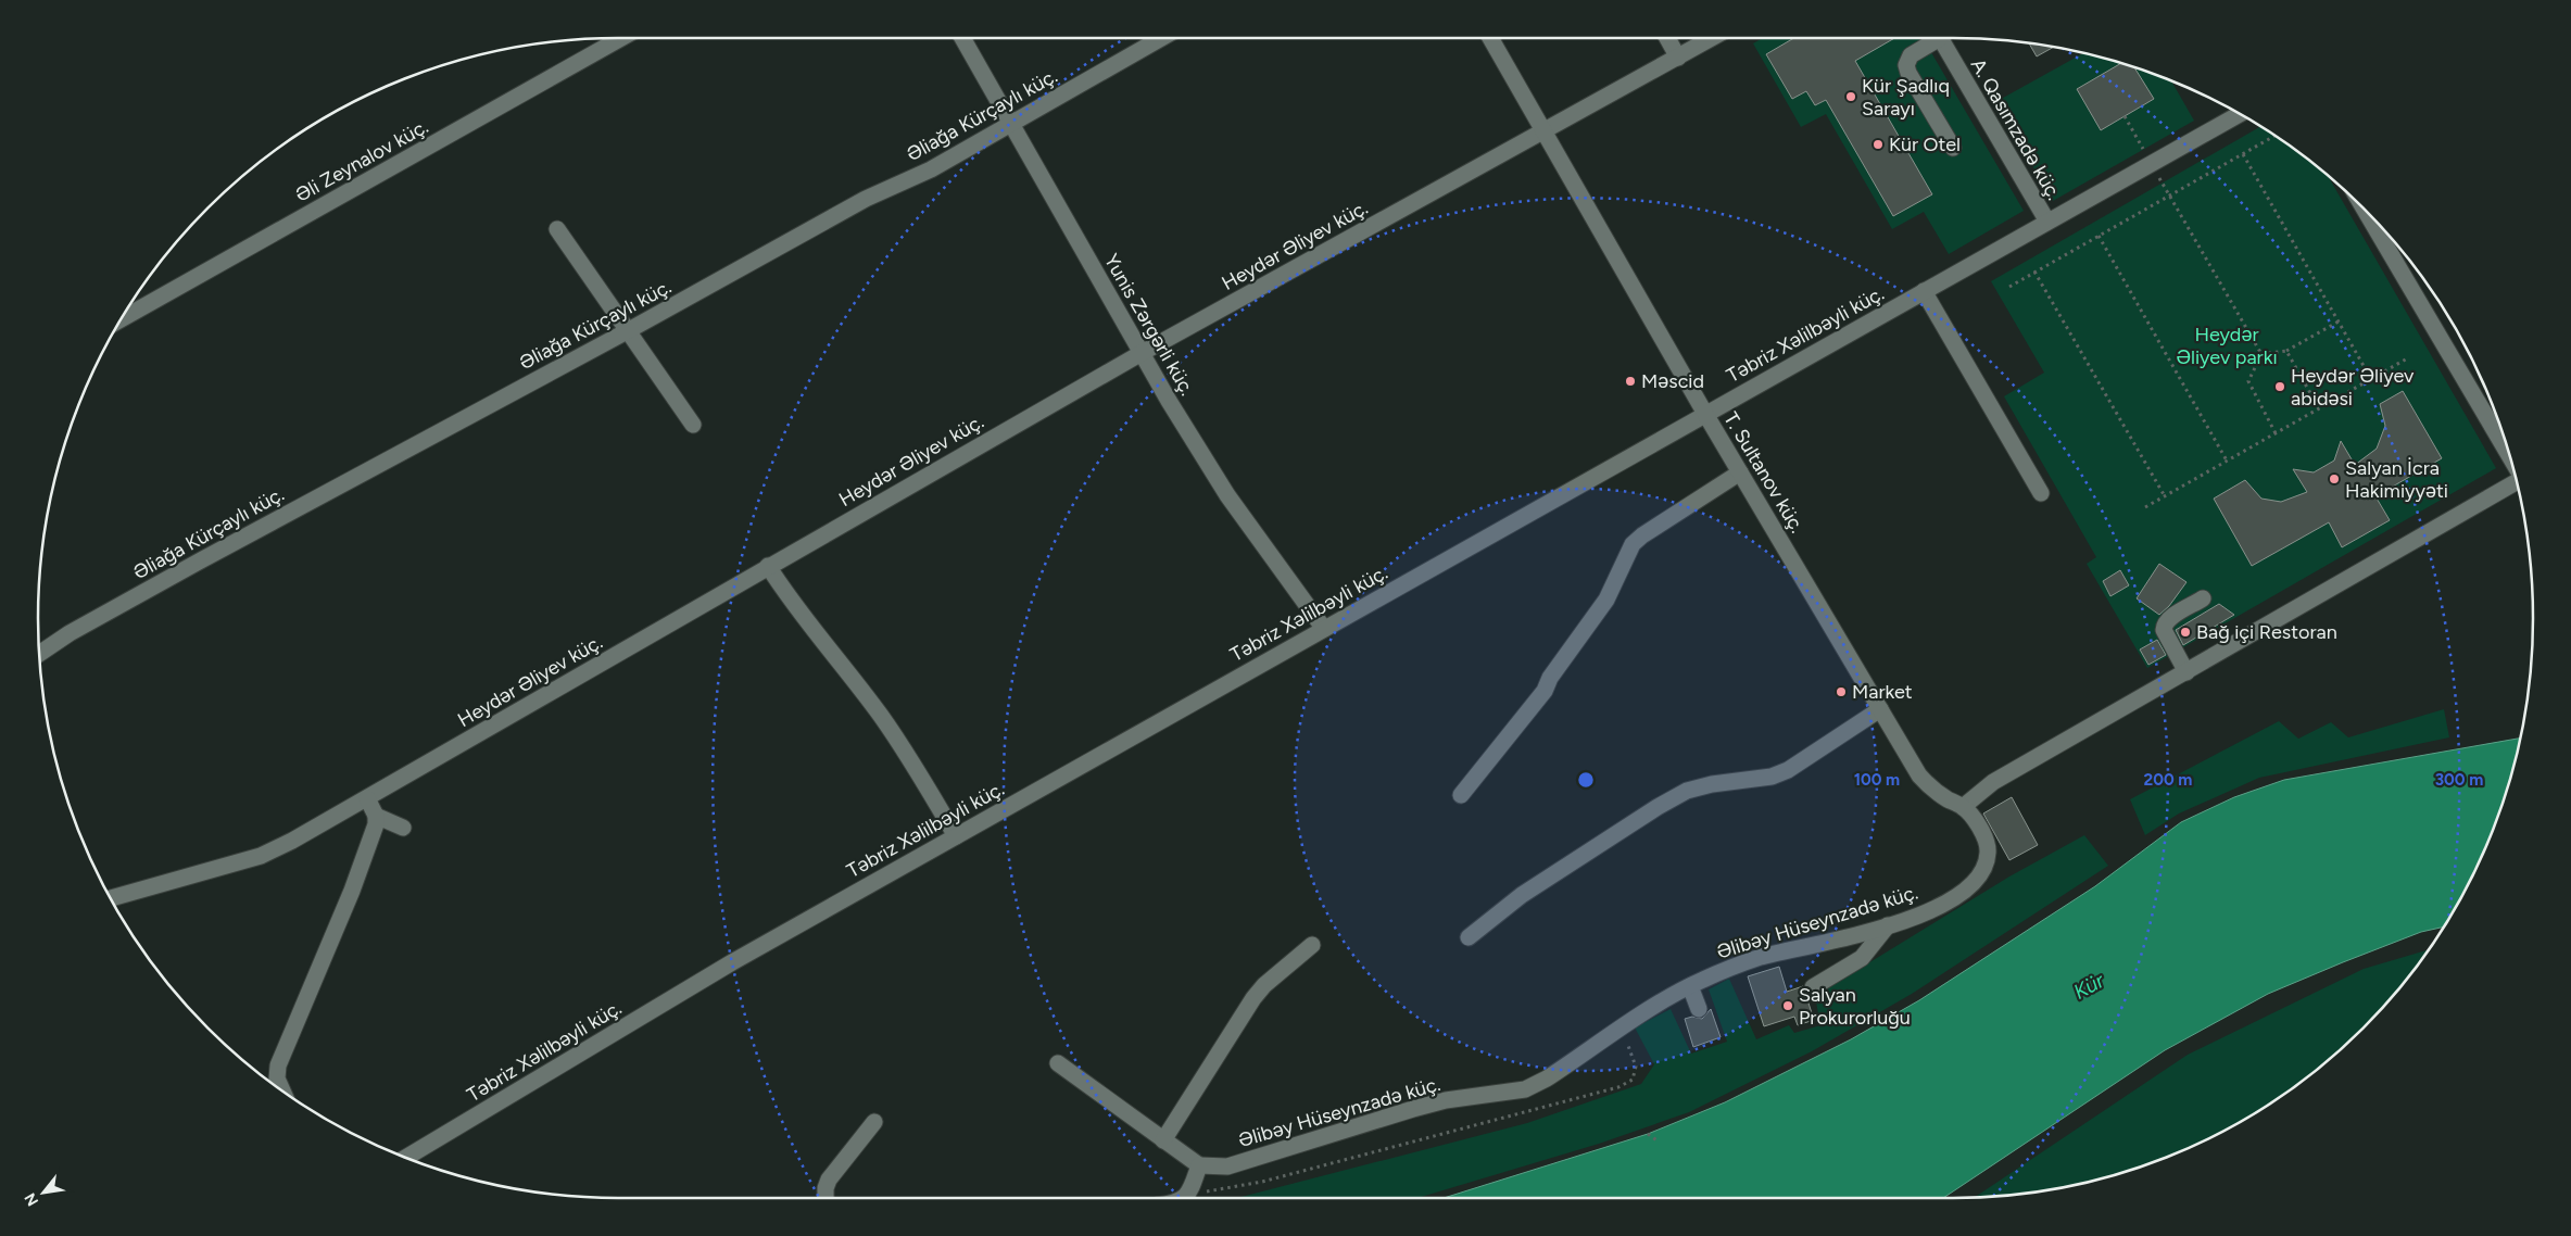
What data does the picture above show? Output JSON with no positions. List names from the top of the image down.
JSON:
{
  "streets": {
    "street": [
      "Əliağa Kürçaylı küç.",
      "A. Qasımzadə küç.",
      "Əli Zeynalov küç.",
      "Heydər Əliyev küç.",
      "Yunis Zərgərli küç.",
      "Təbriz Xəlilbəyli küç.",
      "T. Sultanov küç.",
      "Əlibəy Hüseynzadə küç."
    ]
  },
  "crossings": [
    ["Əliağa Kürçaylı küç.", "Yunis Zərgərli küç."],
    ["A. Qasımzadə küç.", "Təbriz Xəlilbəyli küç."],
    ["Heydər Əliyev küç.", "Yunis Zərgərli küç."],
    ["Heydər Əliyev küç.", "T. Sultanov küç."],
    ["Yunis Zərgərli küç.", "Təbriz Xəlilbəyli küç."],
    ["Təbriz Xəlilbəyli küç.", "T. Sultanov küç."],
    ["T. Sultanov küç.", "Əlibəy Hüseynzadə küç."]
  ],
  "water": ["Kür"],
  "parks": ["Heydər Əliyev parkı"],
  "places": [
    "Kür Şadlıq Sarayı",
    "Kür Otel",
    "Məscid",
    "Heydər Əliyev abidəsi",
    "Salyan İcra Hakimiyyəti",
    "Bağ içi Restoran",
    "Market",
    "Salyan Prokurorluğu"
  ],
  "north": "bottom left",
  "rings": ["100 m", "200 m", "300 m"]
}
